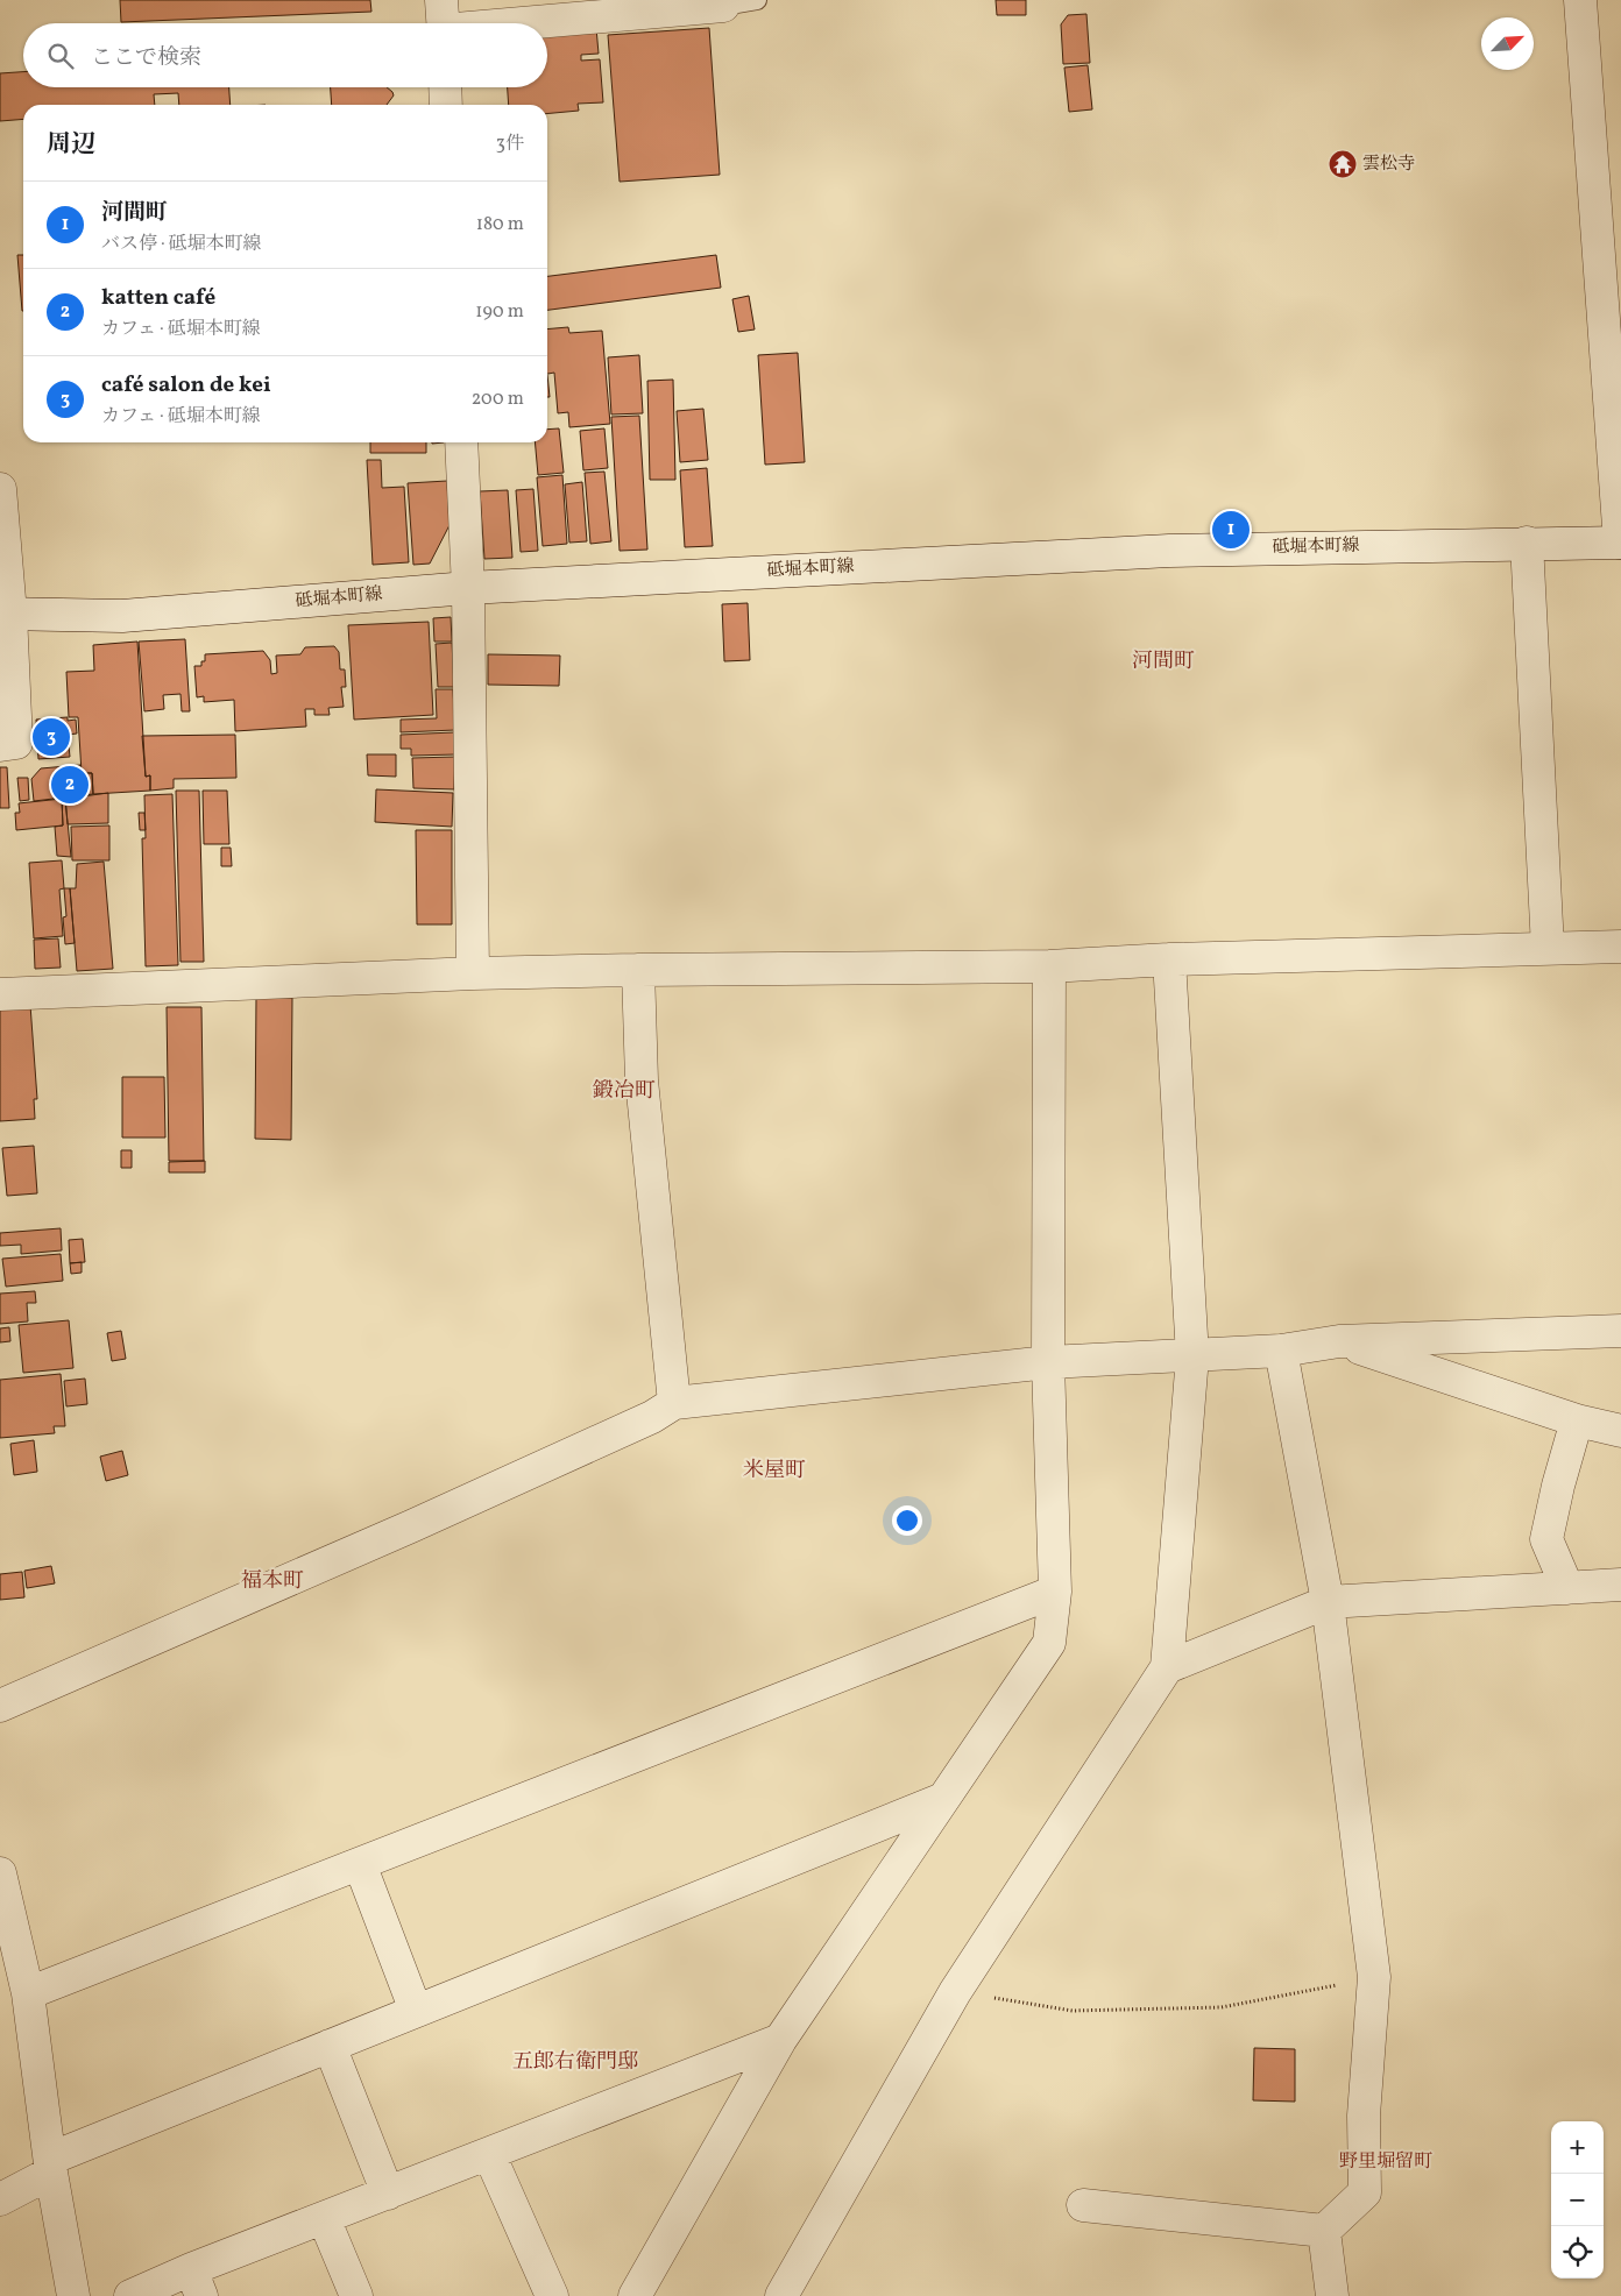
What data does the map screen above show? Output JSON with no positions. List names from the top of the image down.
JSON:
{
  "streets": {
    "street": ["砥堀本町線"]
  },
  "districts": [
    "河間町",
    "鍛冶町",
    "米屋町",
    "福本町",
    "五郎右衛門邸",
    "野里堀留町"
  ],
  "places": {
    "temple": ["雲松寺"]
  },
  "north": "top right",
  "page": {
    "search": "ここで検索",
    "heading": ["周辺", "3件"],
    "list": [
      {
        "mark": "1",
        "name": "河間町",
        "note": "バス停 · 砥堀本町線",
        "value": "180 m"
      },
      {
        "mark": "2",
        "name": "katten café",
        "note": "カフェ · 砥堀本町線",
        "value": "190 m"
      },
      {
        "mark": "3",
        "name": "café salon de kei",
        "note": "カフェ · 砥堀本町線",
        "value": "200 m"
      }
    ],
    "pins": ["1", "3", "2"],
    "map_buttons": ["+", "−"]
  }
}
